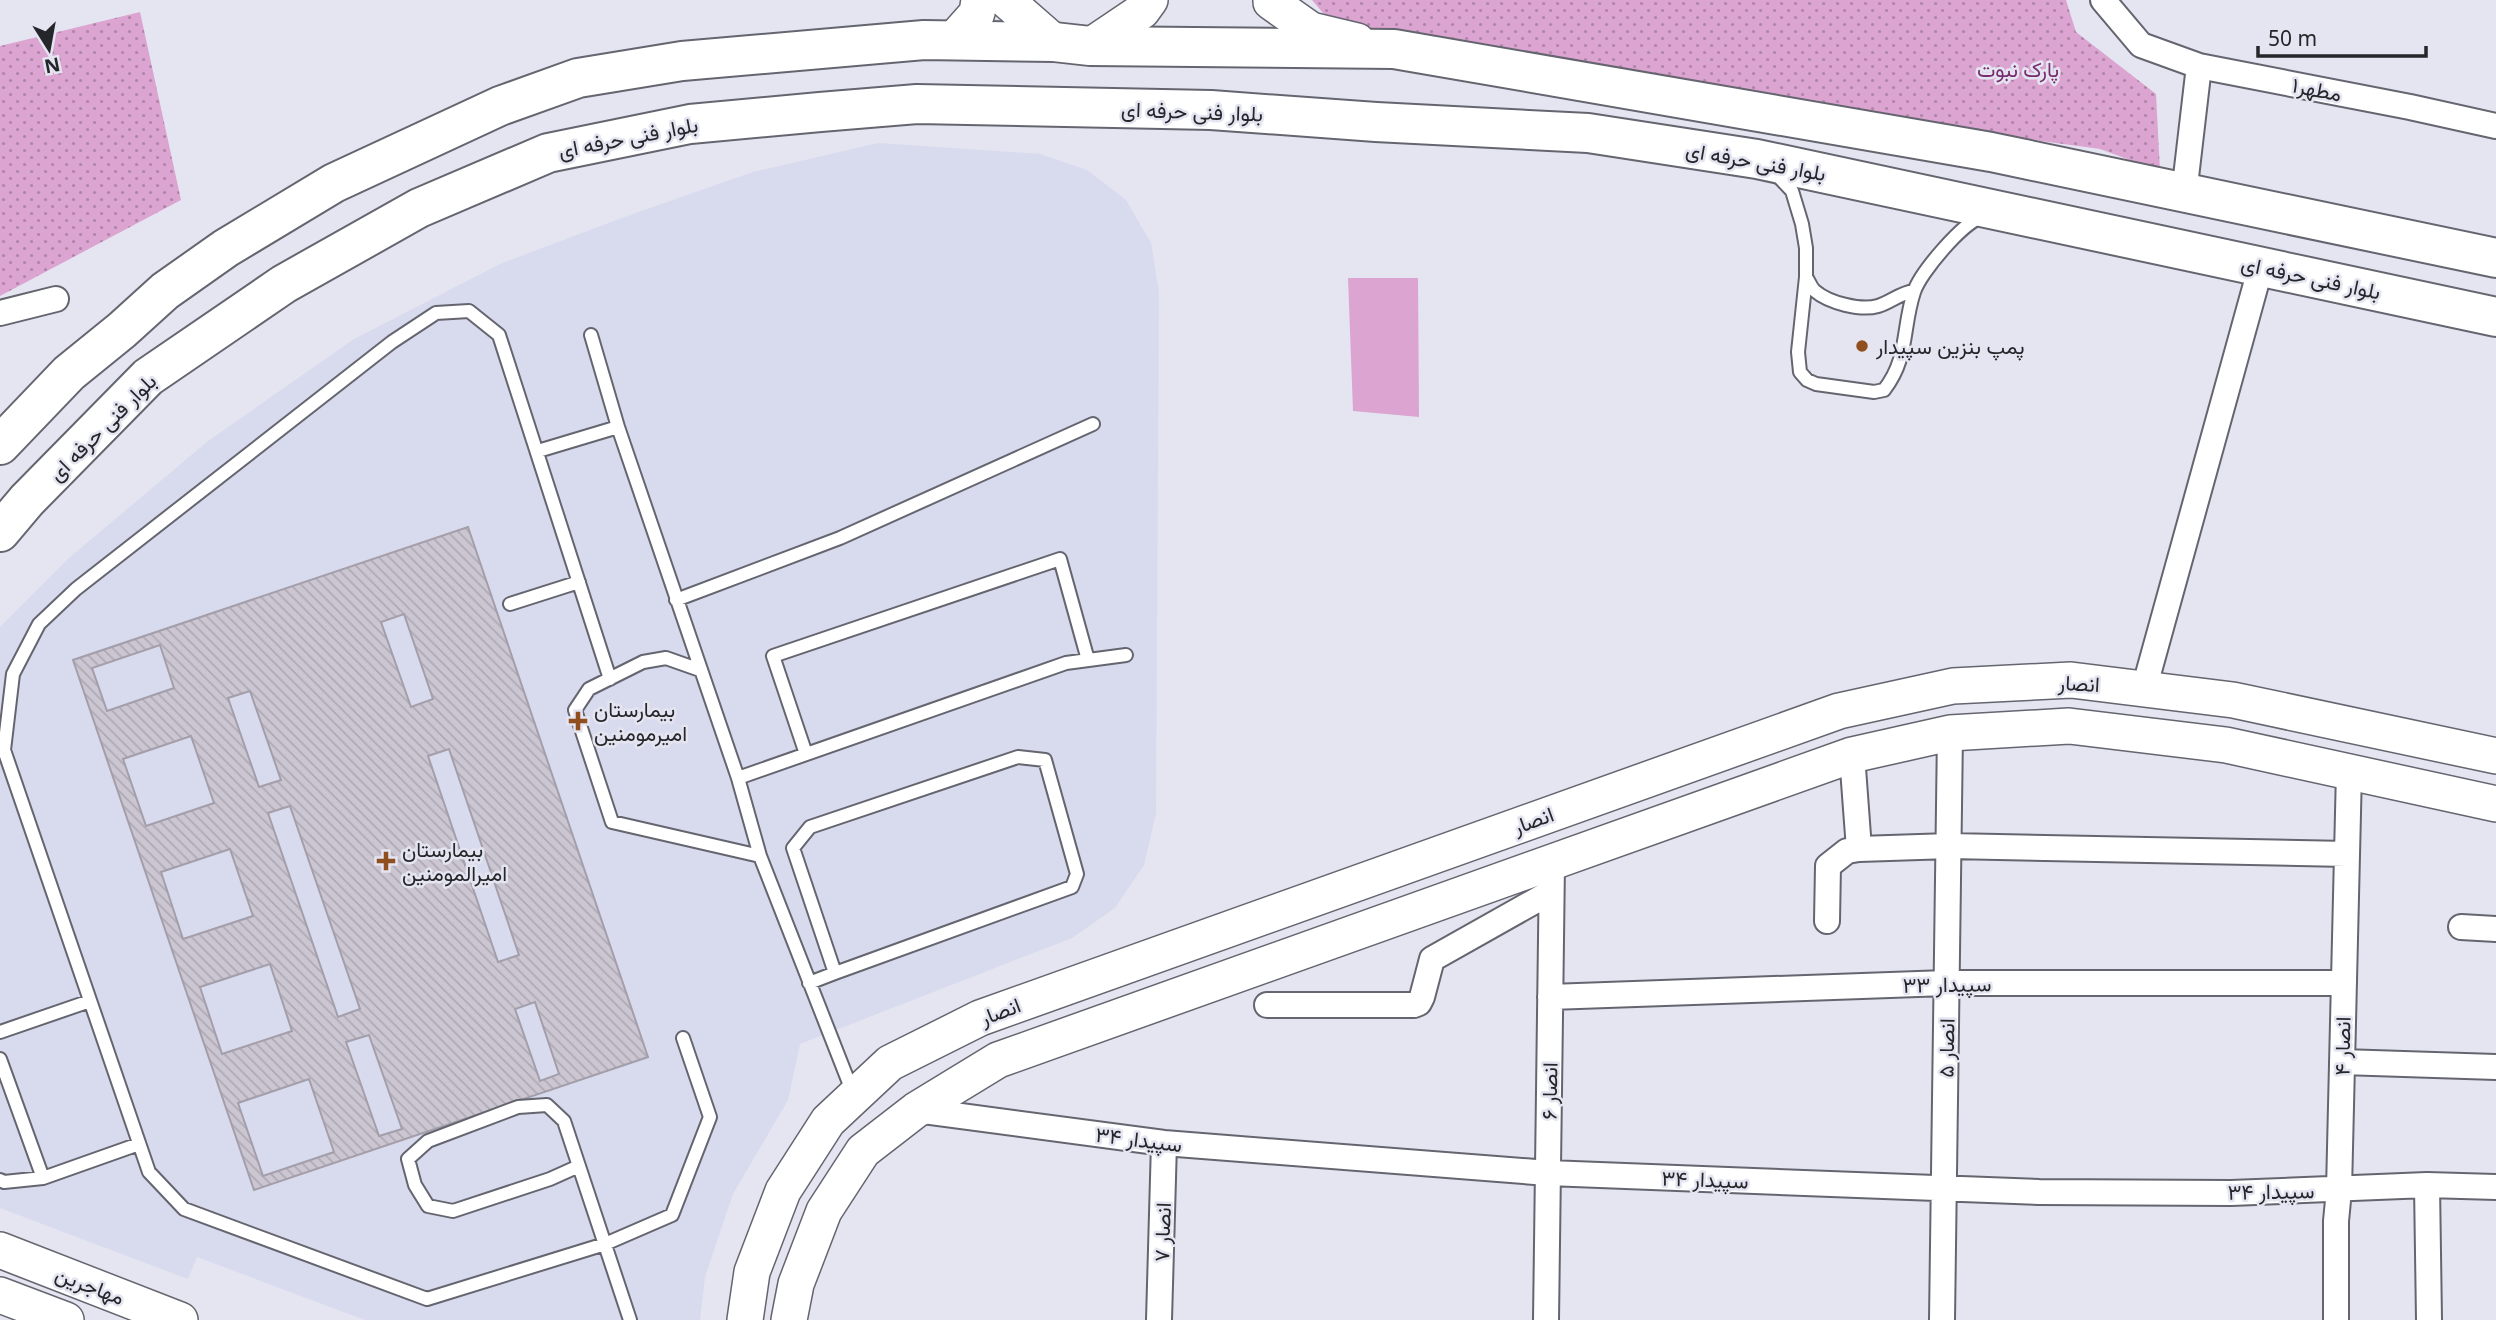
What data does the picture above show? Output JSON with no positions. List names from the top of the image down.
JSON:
{
  "streets": {
    "main road": ["بلوار فنی حرفه ای", "انصار", "مهاجرین"],
    "street": [
      "مطهر۱",
      "سپیدار ۳۳",
      "انصار ۴",
      "انصار ۵",
      "انصار ۶",
      "سپیدار ۳۴",
      "انصار ۷"
    ]
  },
  "crossings": [
    ["انصار", "انصار ۴"],
    ["انصار", "انصار ۵"],
    ["انصار", "انصار ۶"],
    ["انصار", "سپیدار ۳۴"],
    ["سپیدار ۳۳", "انصار ۴"],
    ["سپیدار ۳۳", "انصار ۵"],
    ["سپیدار ۳۳", "انصار ۶"],
    ["انصار ۴", "سپیدار ۳۴"],
    ["انصار ۵", "سپیدار ۳۴"],
    ["انصار ۶", "سپیدار ۳۴"],
    ["سپیدار ۳۴", "انصار ۷"]
  ],
  "parks": ["پارک نبوت"],
  "places": {
    "other": ["پمپ بنزین سپیدار"],
    "health": ["بیمارستان امیرمومنین", "بیمارستان امیرالمومنین"]
  },
  "scale_bar": "50 m",
  "north": "bottom"
}
